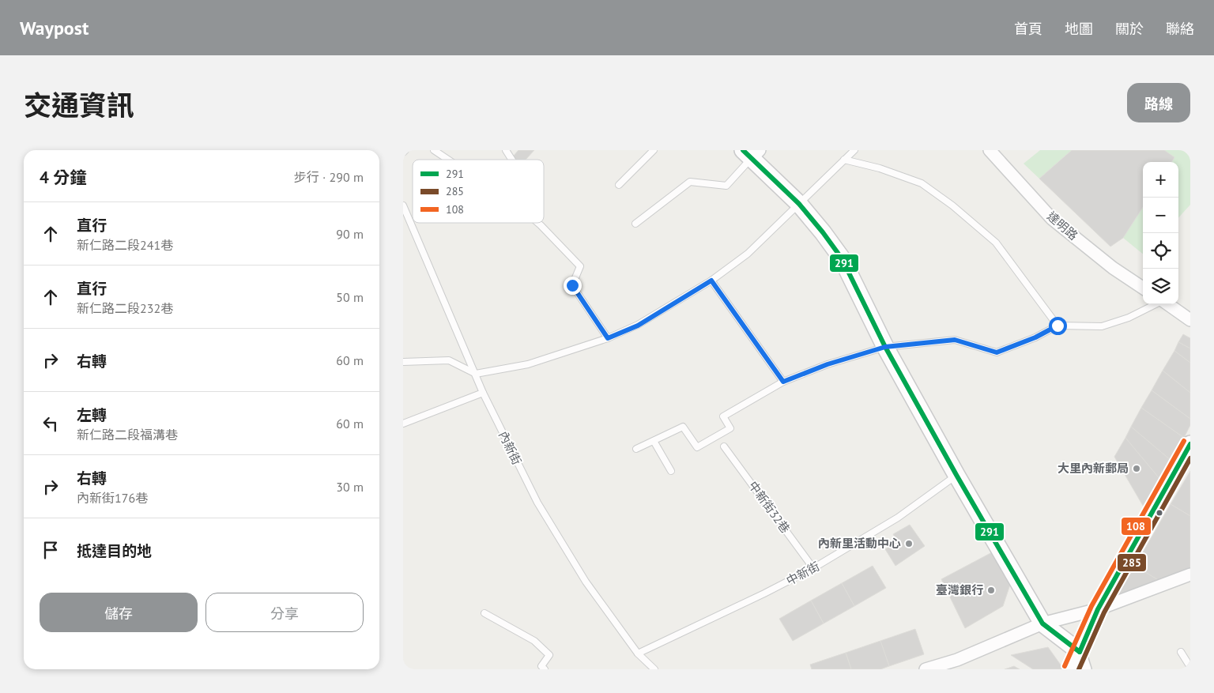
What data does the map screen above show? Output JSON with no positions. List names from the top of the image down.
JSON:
{
  "streets": {
    "street": ["達明路"],
    "lane": ["內新街", "中新街32巷", "中新街"]
  },
  "crossings": [
    ["內新街", "中新街"],
    ["中新街32巷", "中新街"]
  ],
  "places": ["大里內新郵局", "內新里活動中心", "臺灣銀行"],
  "lines": ["transit line 291", "transit line 108", "transit line 285"],
  "legend": ["291", "285", "108"],
  "page": {
    "header": "Waypost",
    "nav": [
      "首頁",
      "地圖",
      "關於",
      "聯絡"
    ],
    "title": "交通資訊",
    "buttons": [
      "路線",
      ["儲存", "分享"]
    ],
    "heading": ["4 分鐘", "步行 · 290 m"],
    "map_buttons": ["+", "−"],
    "list": [
      ["直行", "新仁路二段241巷", "90 m"],
      ["直行", "新仁路二段232巷", "50 m"],
      ["右轉", "60 m"],
      ["左轉", "新仁路二段福溝巷", "60 m"],
      ["右轉", "內新街176巷", "30 m"],
      "抵達目的地"
    ]
  }
}
